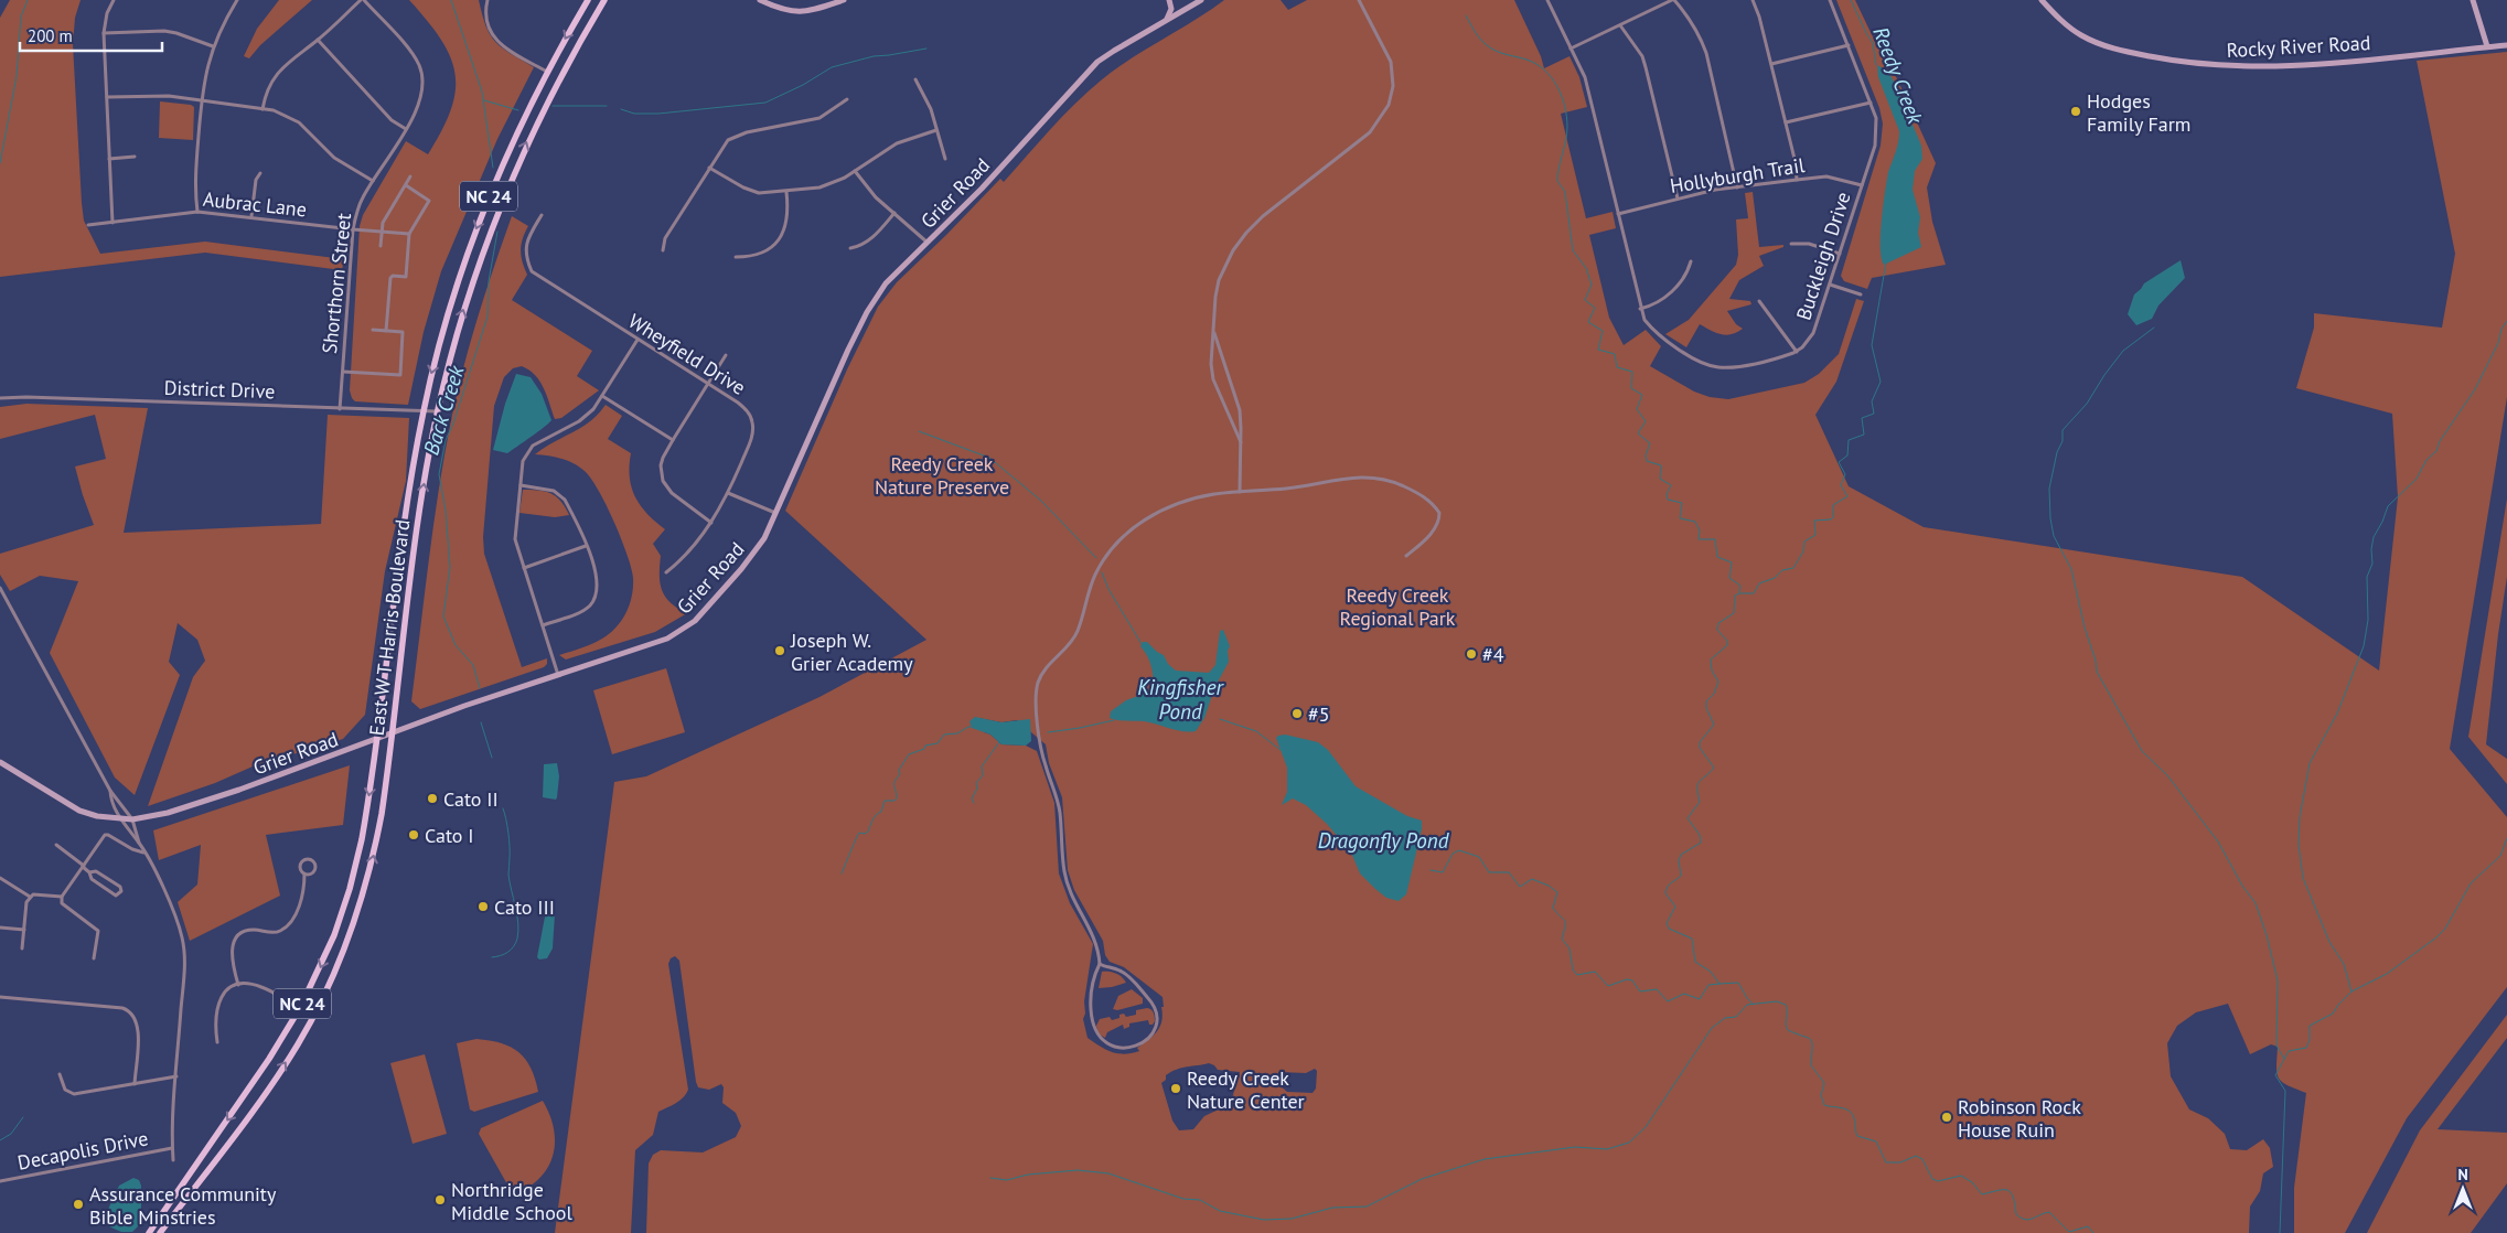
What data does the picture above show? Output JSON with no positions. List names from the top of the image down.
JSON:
{
  "streets": {
    "main road": ["NC 24", "East W T Harris Boulevard"],
    "street": [
      "Rocky River Road",
      "Hollyburgh Trail",
      "Grier Road",
      "Aubrac Lane",
      "Buckleigh Drive",
      "Shorthorn Street",
      "Wheyfield Drive",
      "District Drive",
      "Decapolis Drive"
    ]
  },
  "crossings": [
    ["Hollyburgh Trail", "Buckleigh Drive"],
    ["Grier Road", "East W T Harris Boulevard"],
    ["Aubrac Lane", "Shorthorn Street"],
    ["Shorthorn Street", "District Drive"],
    ["District Drive", "East W T Harris Boulevard"]
  ],
  "water": [
    "Reedy Creek",
    "Back Creek",
    "Kingfisher Pond",
    "Dragonfly Pond"
  ],
  "parks": ["Reedy Creek Nature Preserve", "Reedy Creek Regional Park"],
  "places": [
    "Hodges Family Farm",
    "Joseph W. Grier Academy",
    "#4",
    "#5",
    "Cato II",
    "Cato I",
    "Cato III",
    "Reedy Creek Nature Center",
    "Robinson Rock House Ruin",
    "Northridge Middle School",
    "Assurance Community Bible Minstries"
  ],
  "scale_bar": "200 m",
  "north": "top"
}
